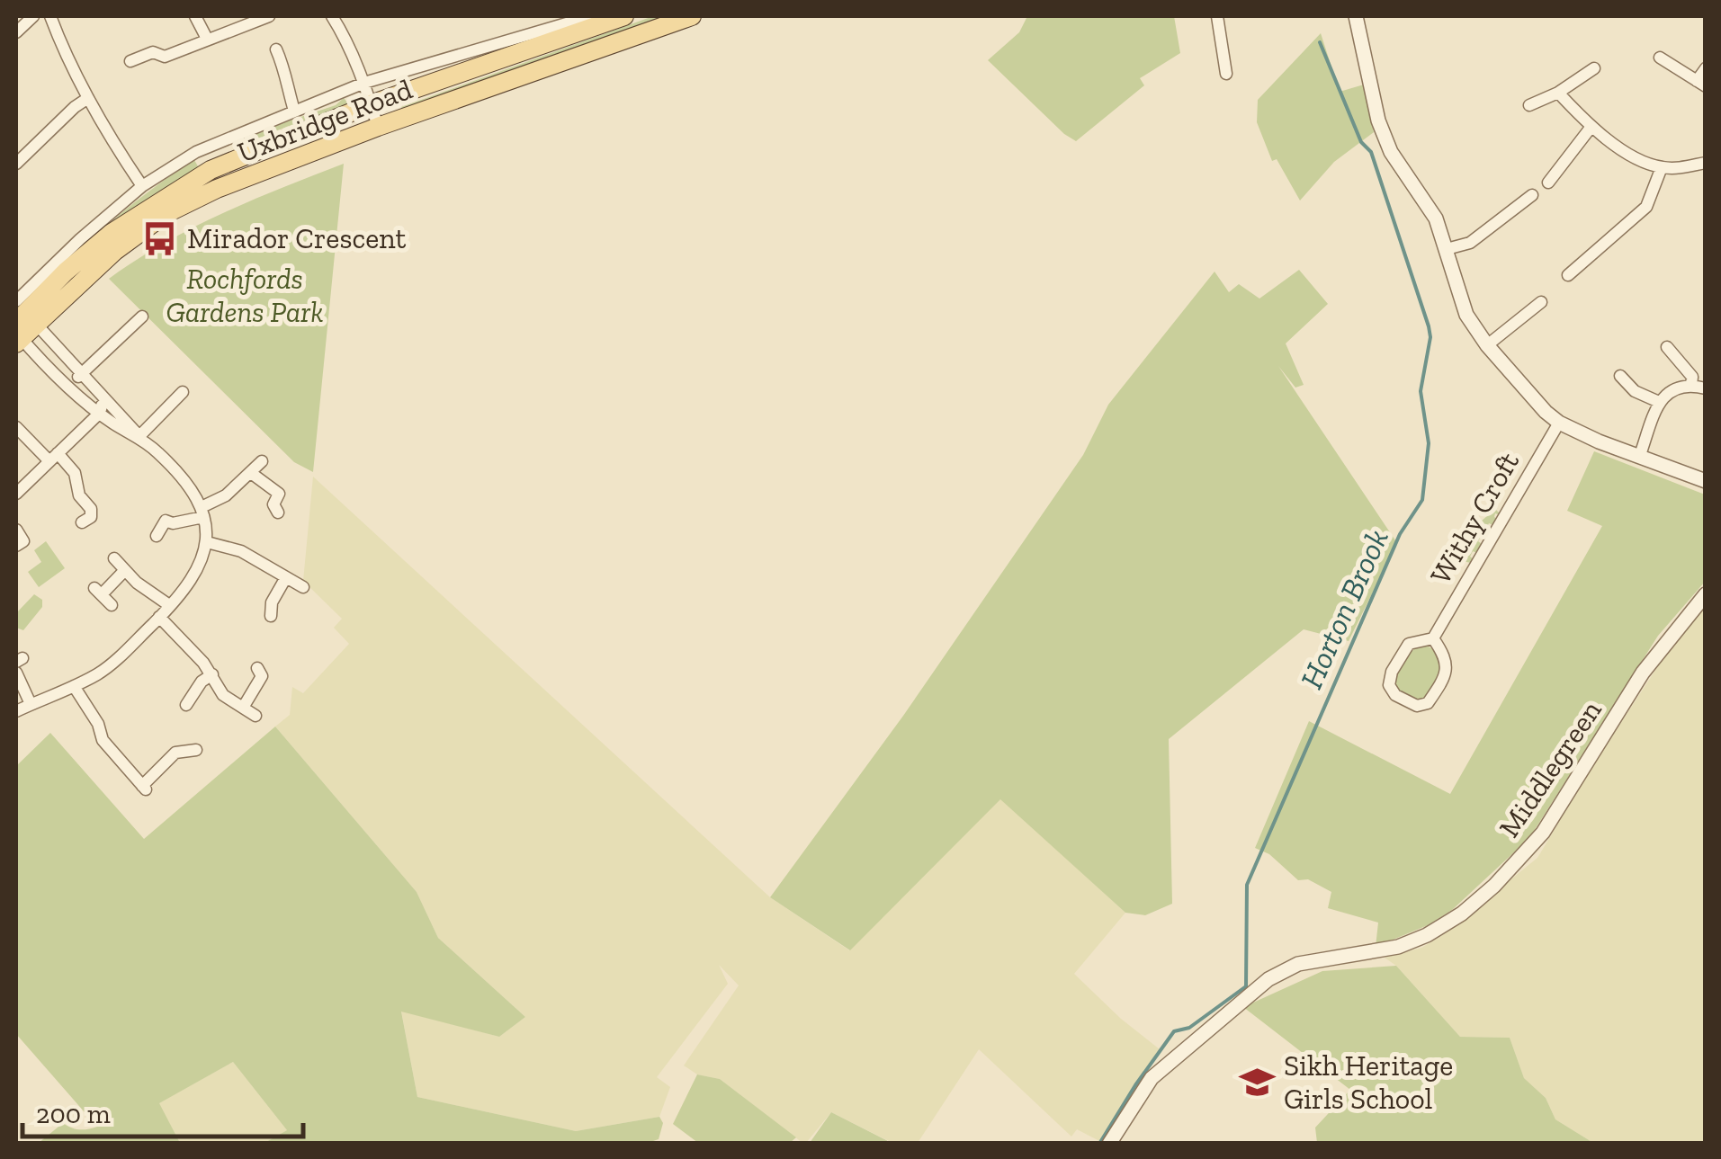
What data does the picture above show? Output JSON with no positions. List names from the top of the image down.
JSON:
{
  "streets": {
    "main road": ["Uxbridge Road"],
    "street": ["Withy Croft", "Middlegreen"]
  },
  "water": ["Horton Brook"],
  "parks": ["Rochfords Gardens Park"],
  "places": {
    "bus stop": ["Mirador Crescent"],
    "school or university": ["Sikh Heritage Girls School"]
  },
  "scale_bar": "200 m"
}
